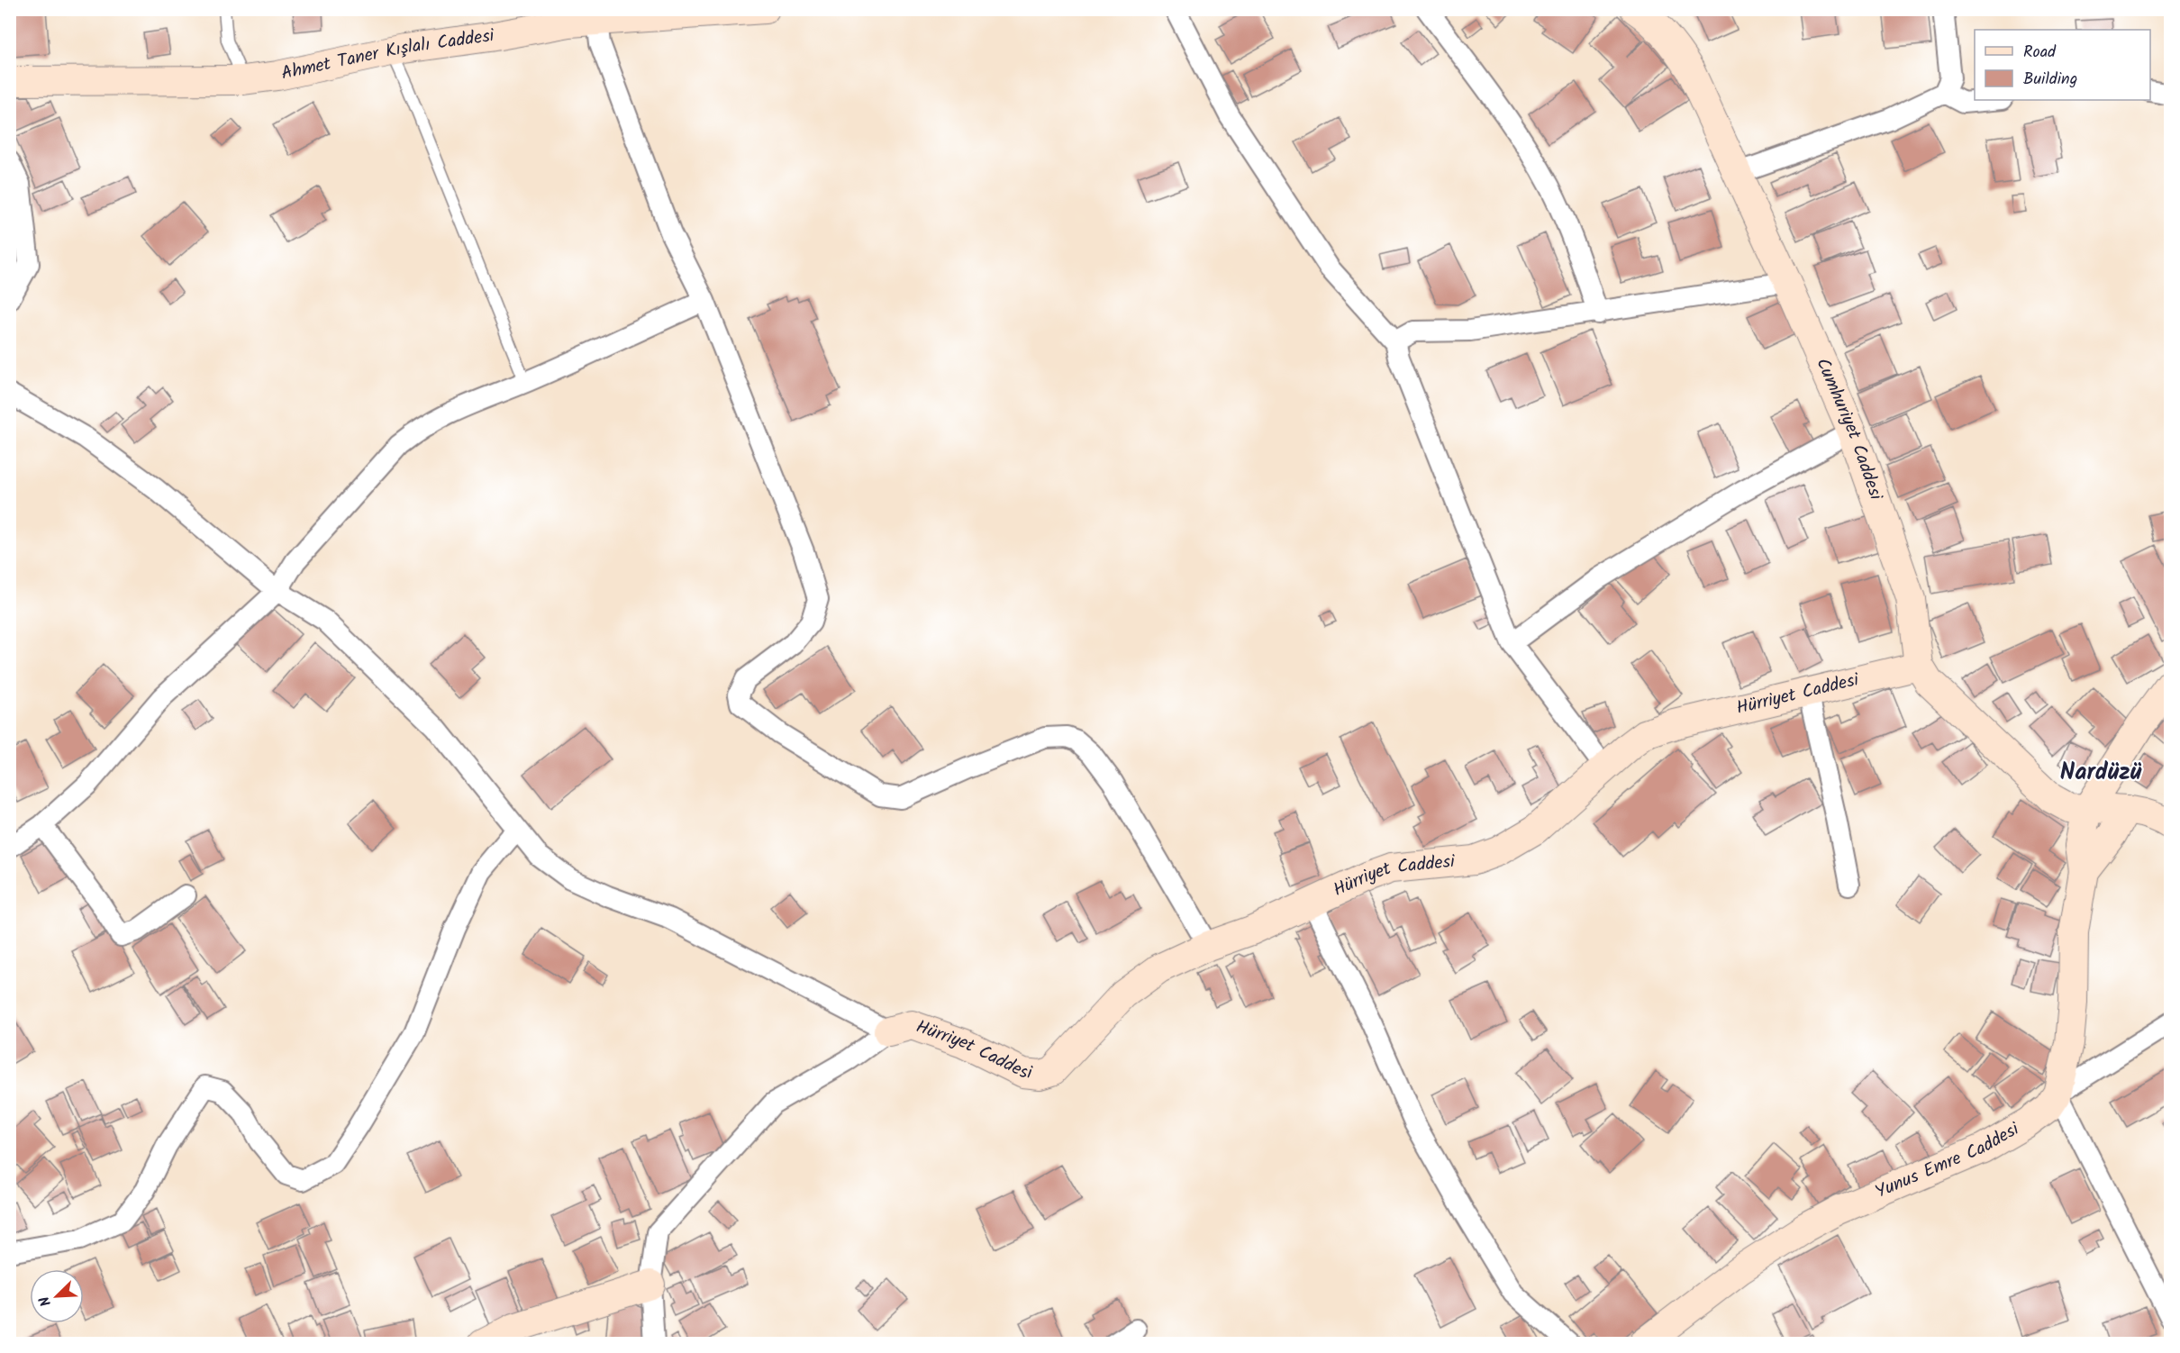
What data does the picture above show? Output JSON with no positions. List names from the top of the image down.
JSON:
{
  "streets": {
    "street": [
      "Ahmet Taner Kışlalı Caddesi",
      "Cumhuriyet Caddesi",
      "Hürriyet Caddesi",
      "Yunus Emre Caddesi"
    ]
  },
  "crossings": [
    ["Cumhuriyet Caddesi", "Hürriyet Caddesi"]
  ],
  "districts": ["Nardüzü"],
  "legend": ["Road", "Building"],
  "north": "bottom left"
}
